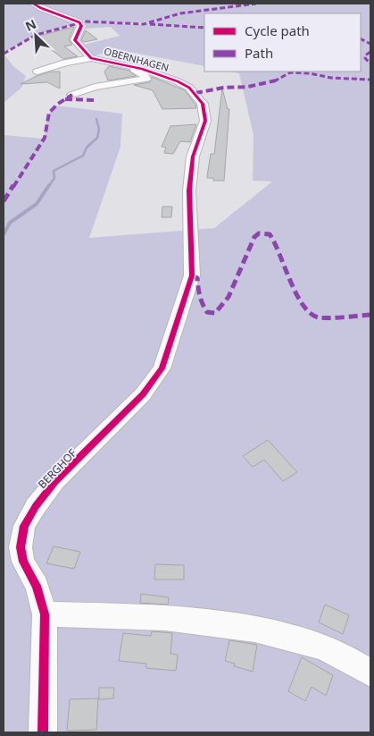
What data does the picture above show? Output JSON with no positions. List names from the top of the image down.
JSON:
{
  "streets": {
    "street": ["OBERNHAGEN", "BERGHOF"]
  },
  "crossings": [
    ["OBERNHAGEN", "BERGHOF"]
  ],
  "legend": ["Cycle path", "Path"],
  "north": "top left"
}
